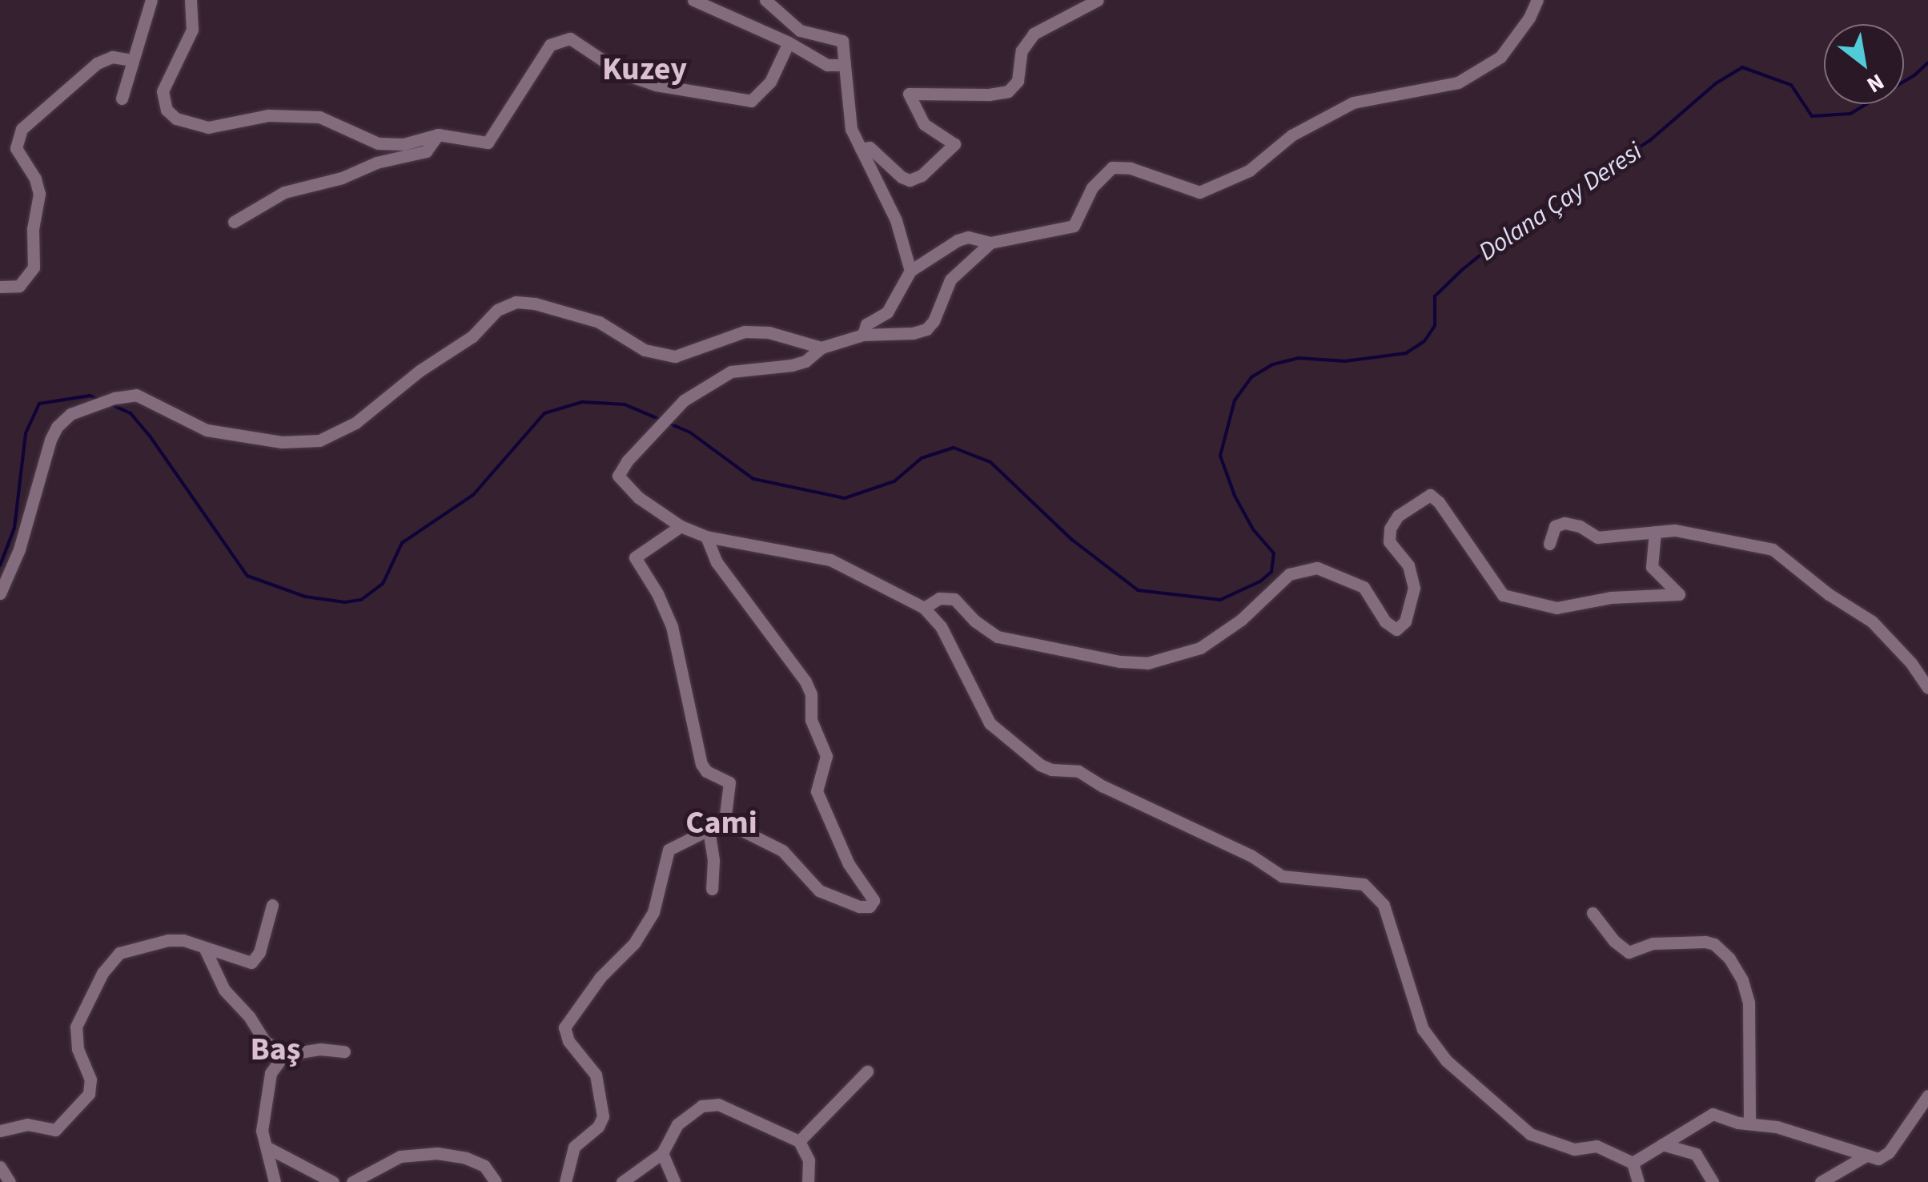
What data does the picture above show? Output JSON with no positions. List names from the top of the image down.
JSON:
{
  "districts": ["Kuzey", "Cami", "Baş"],
  "water": ["Dolana Çay Deresi"],
  "north": "bottom right"
}
